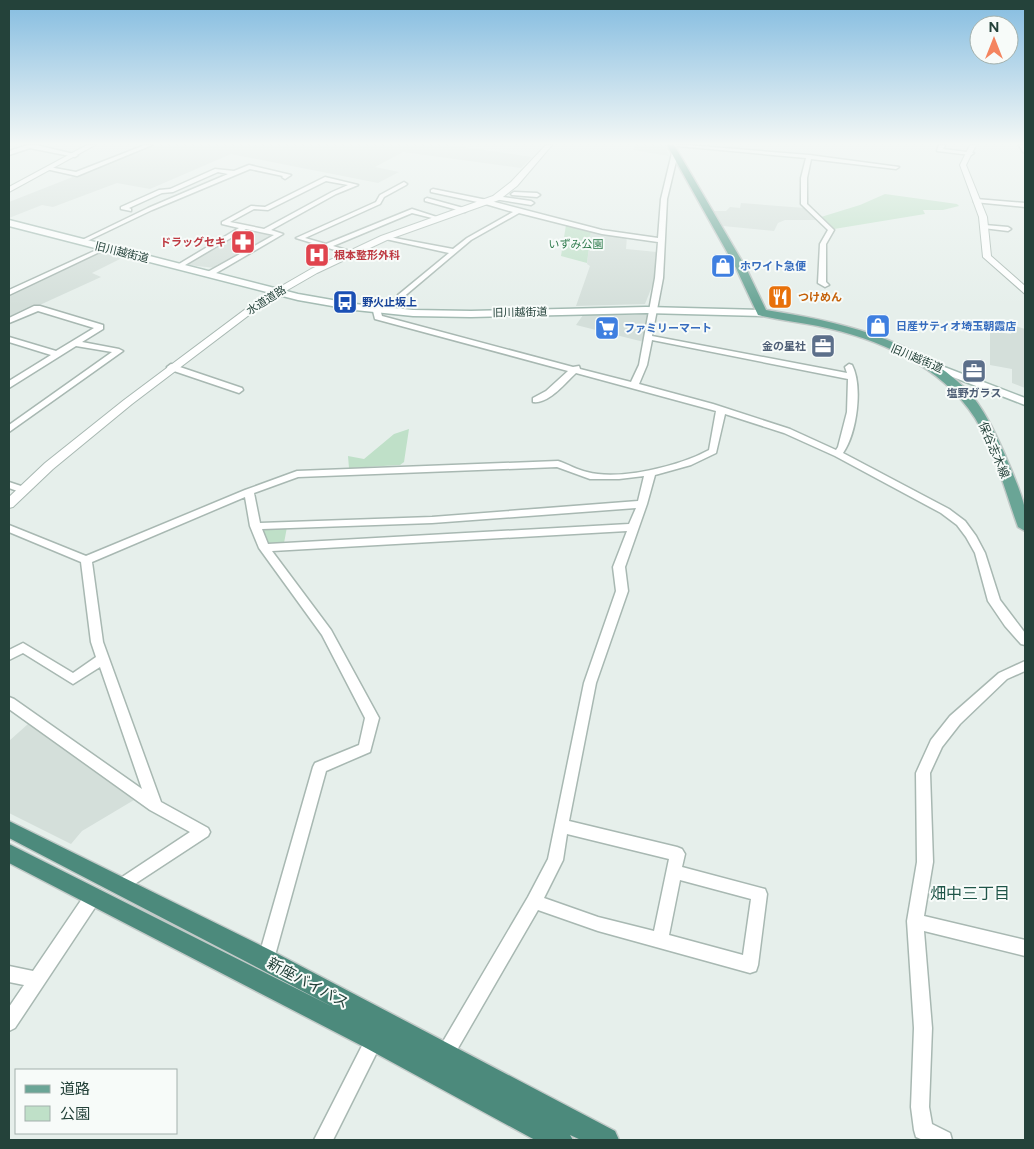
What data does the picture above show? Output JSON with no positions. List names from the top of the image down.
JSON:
{
  "streets": {
    "highway": ["新座バイパス"],
    "main road": ["旧川越街道", "保谷志木線"],
    "street": ["水道道路"]
  },
  "crossings": [
    ["旧川越街道", "水道道路"],
    ["旧川越街道", "保谷志木線"]
  ],
  "districts": ["畑中三丁目"],
  "parks": ["いずみ公園"],
  "places": {
    "pharmacy": ["ドラッグセキ"],
    "hospital": ["根本整形外科"],
    "shop": ["ホワイト急便", "日産サティオ埼玉朝霞店"],
    "restaurant": ["つけめん"],
    "bus stop": ["野火止坂上"],
    "supermarket": ["ファミリーマート"],
    "office": ["金の星社", "塩野ガラス"]
  },
  "legend": ["道路", "公園"],
  "north": "top"
}
